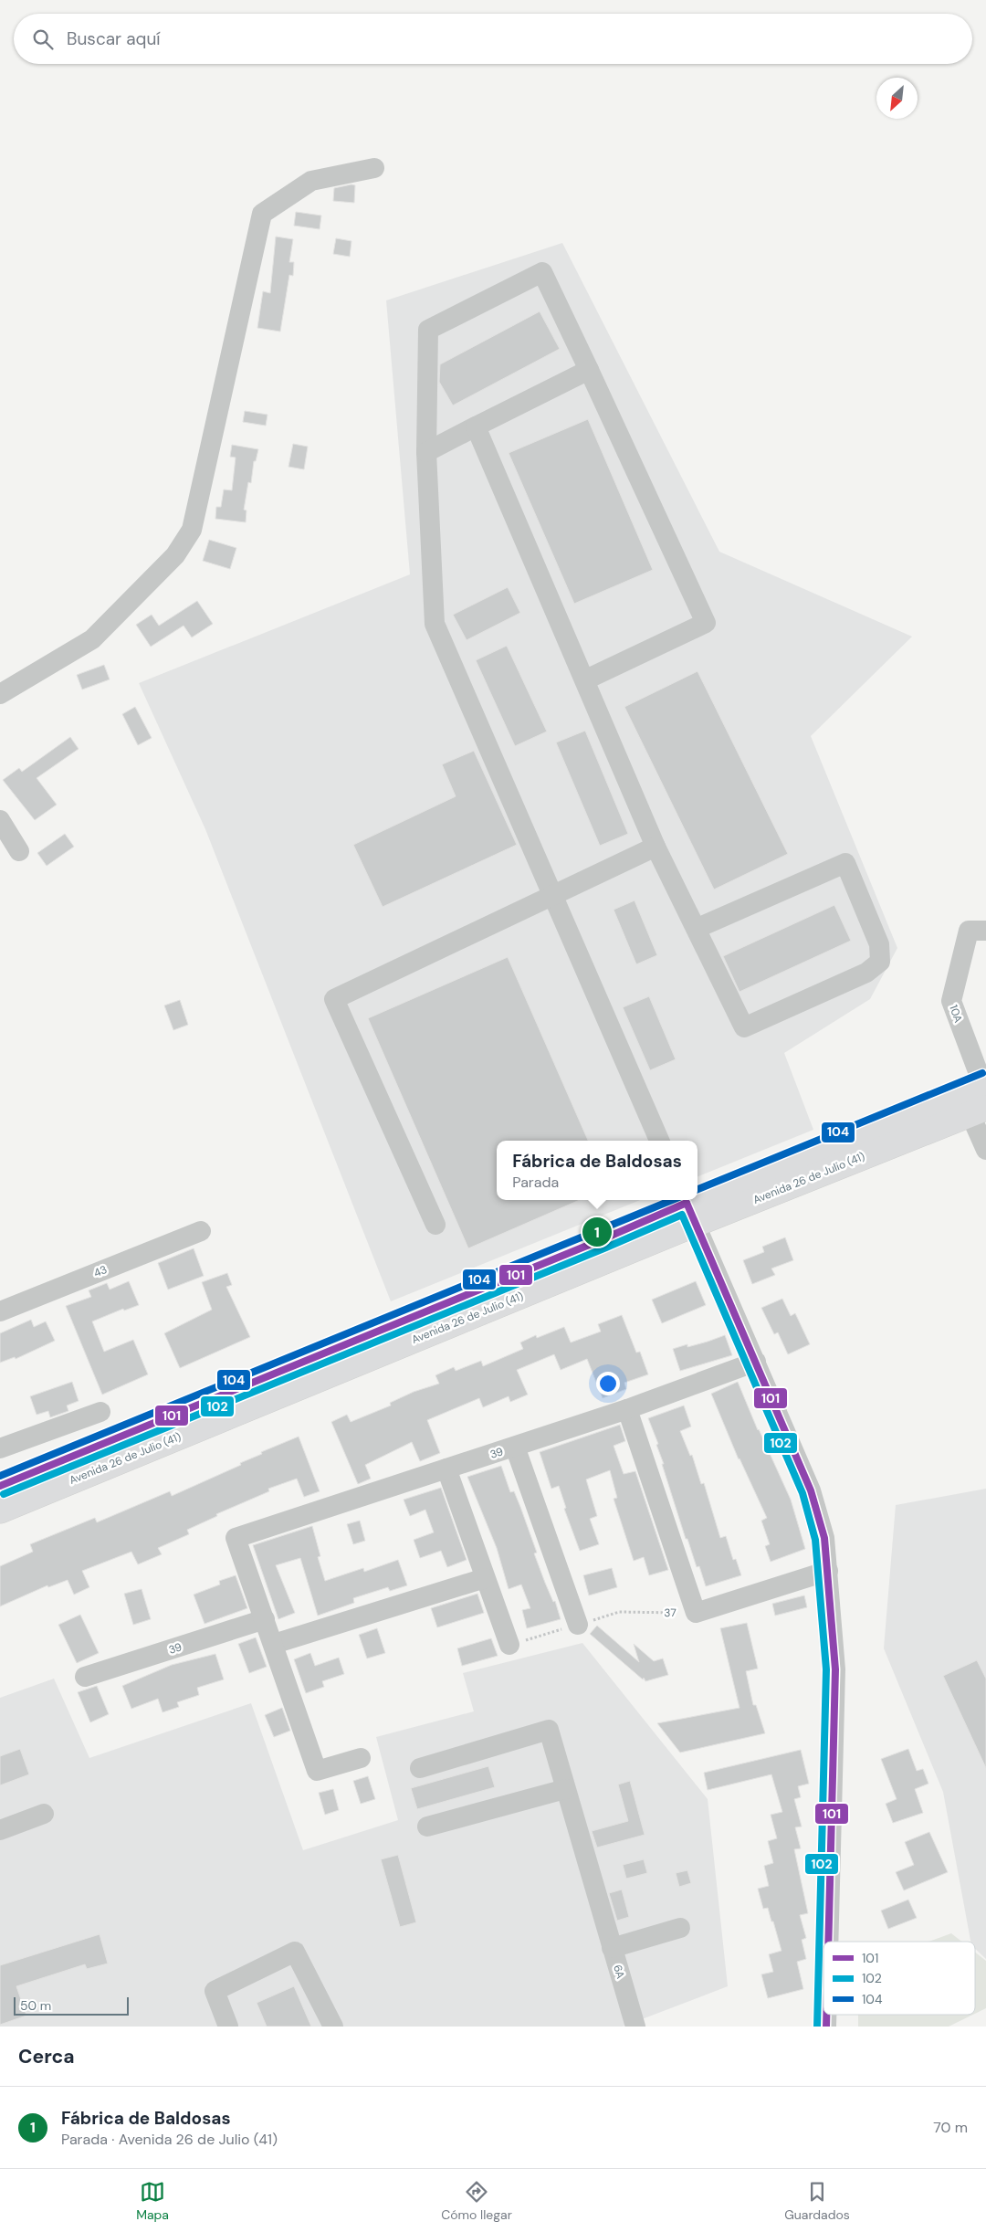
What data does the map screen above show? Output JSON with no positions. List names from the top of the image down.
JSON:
{
  "streets": {
    "main road": ["Avenida 26 de Julio (41)"],
    "street": [
      "10A",
      "43",
      "39",
      "6A"
    ],
    "path": ["37"]
  },
  "crossings": [
    ["10A", "Avenida 26 de Julio (41)"]
  ],
  "lines": ["transit line 104", "transit line 101", "transit line 102"],
  "legend": ["101", "102", "104"],
  "scale_bar": "50 m",
  "north": "bottom left",
  "page": {
    "search": "Buscar aquí",
    "popup": ["Fábrica de Baldosas", "Parada"],
    "pins": "1",
    "scale": "50 m",
    "heading": "Cerca",
    "list": [
      {
        "mark": "1",
        "name": "Fábrica de Baldosas",
        "note": "Parada · Avenida 26 de Julio (41)",
        "value": "70 m"
      }
    ],
    "nav": ["Mapa", "Cómo llegar", "Guardados"]
  }
}
